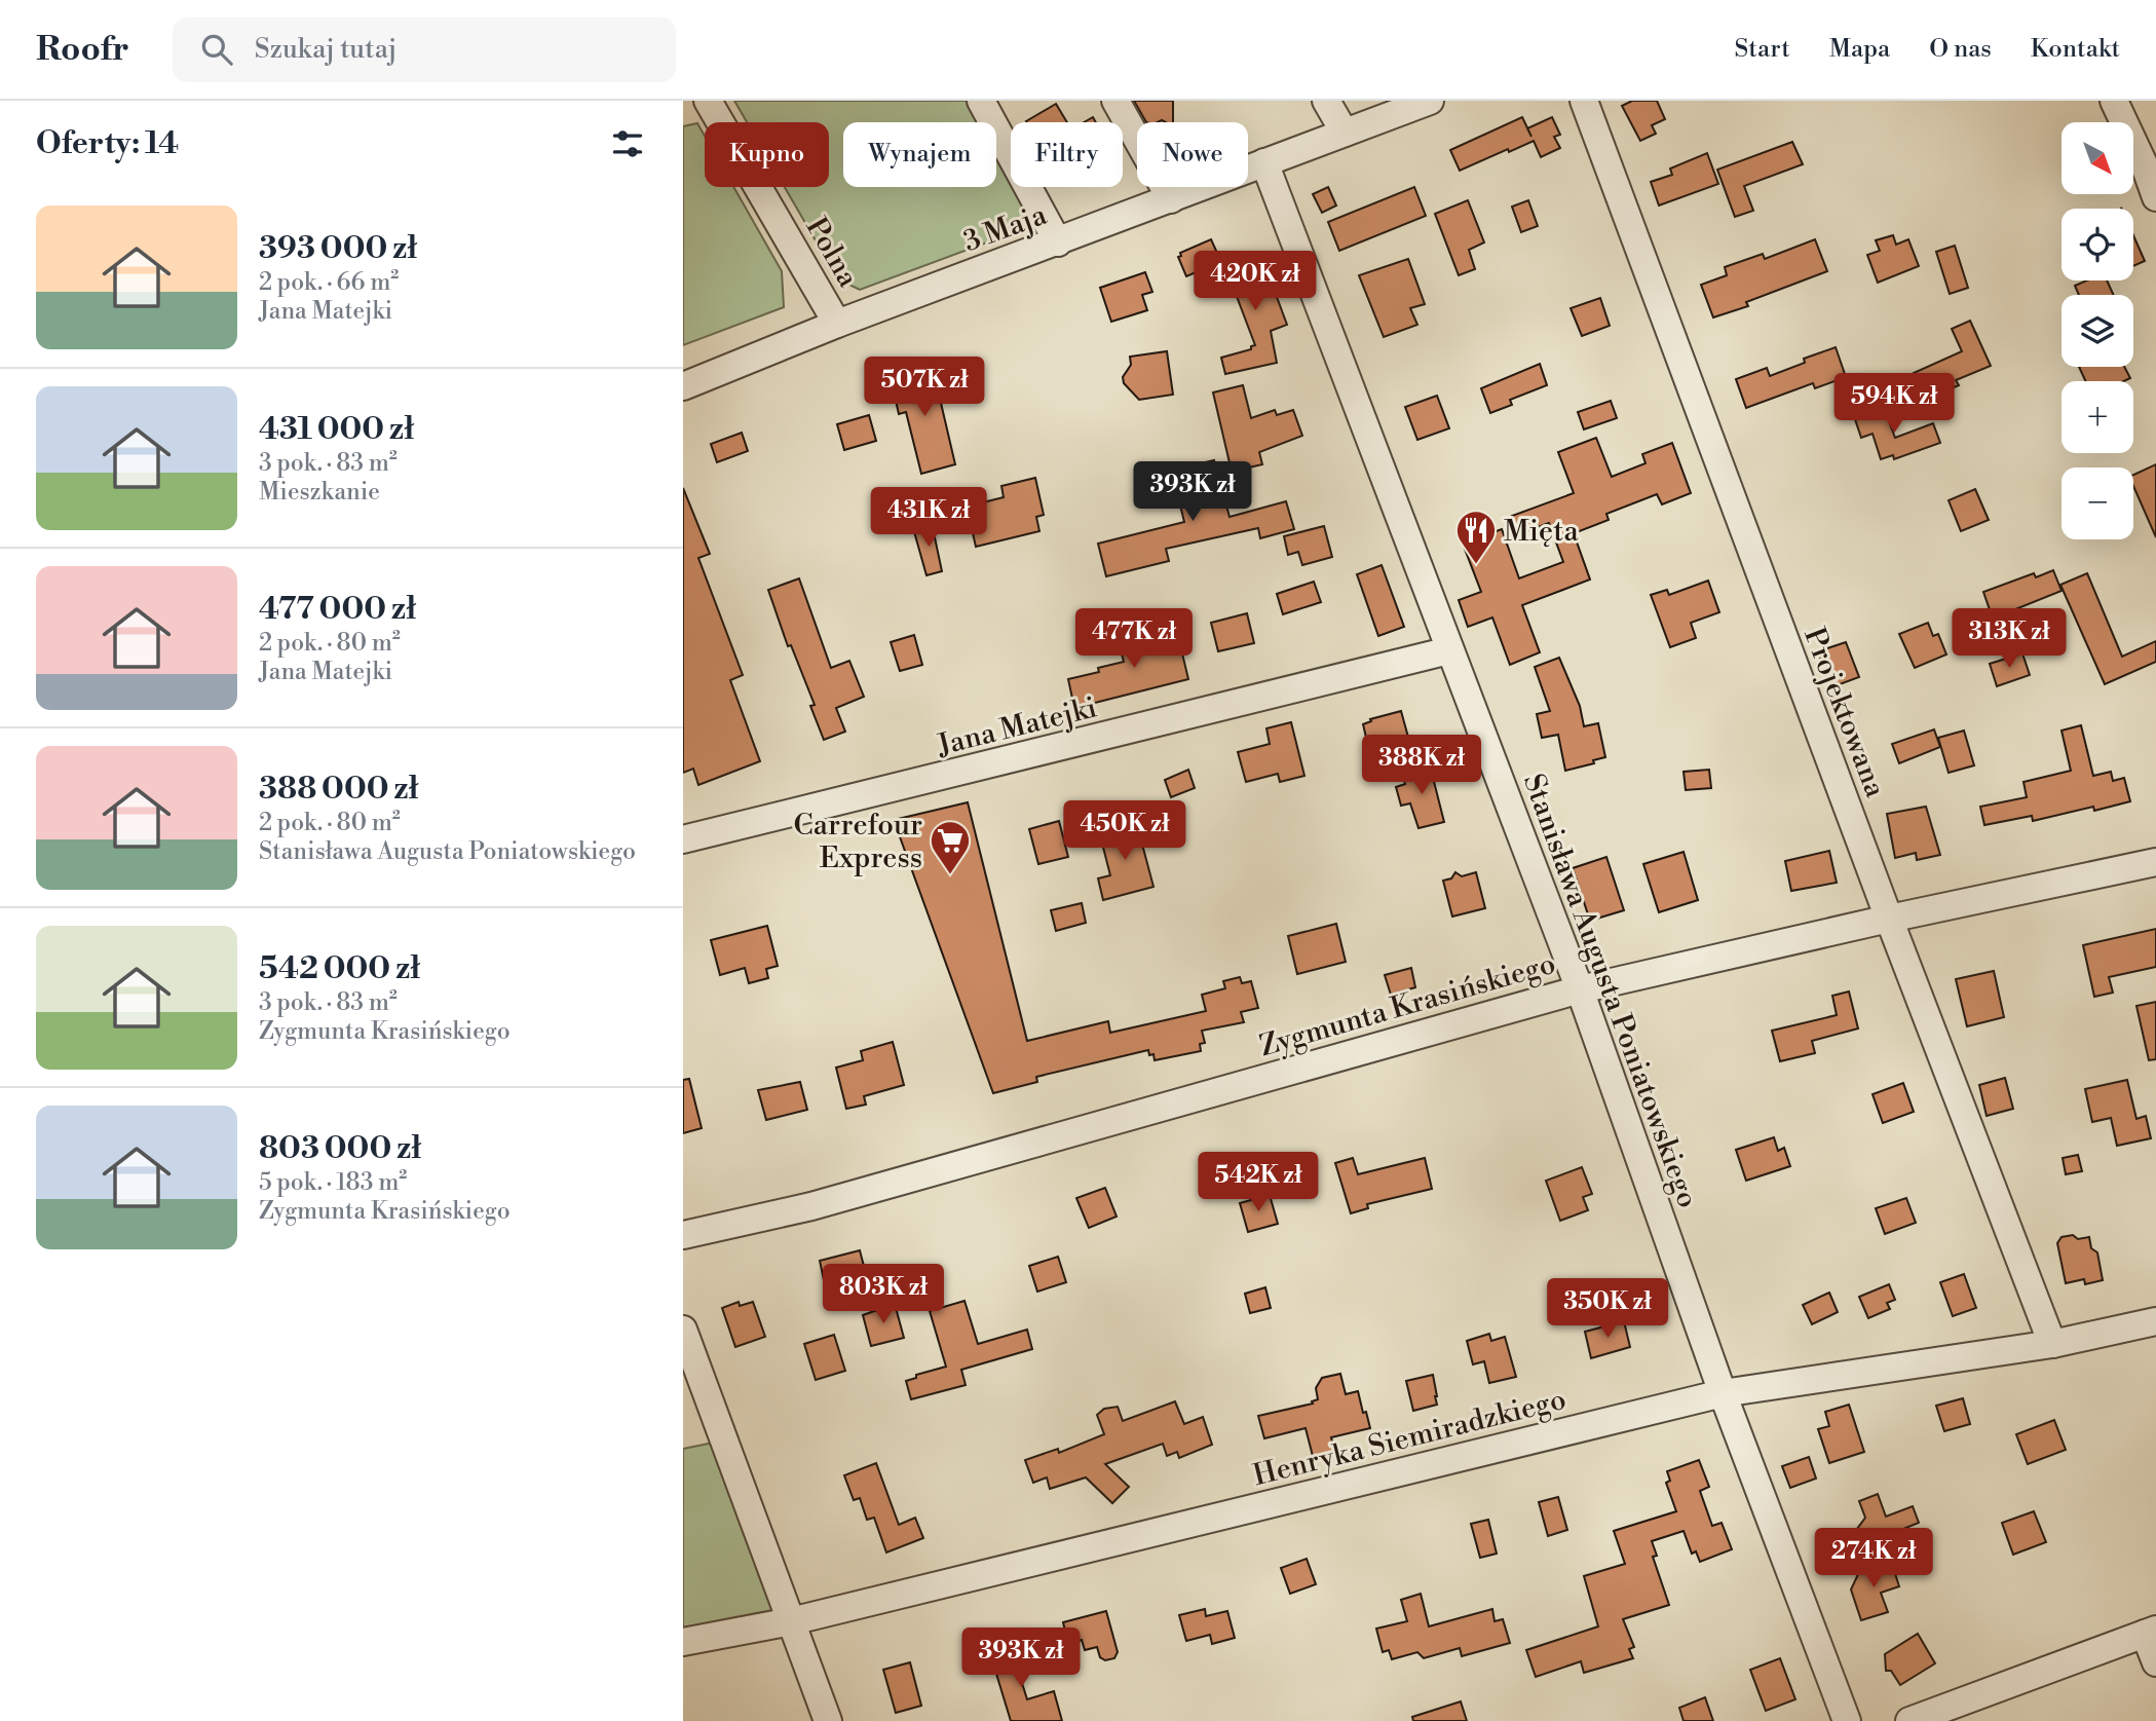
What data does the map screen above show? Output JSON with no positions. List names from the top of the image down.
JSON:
{
  "streets": {
    "street": [
      "3 Maja",
      "Polna",
      "Projektowana",
      "Jana Matejki",
      "Stanisława Augusta Poniatowskiego",
      "Zygmunta Krasińskiego",
      "Henryka Siemiradzkiego"
    ]
  },
  "crossings": [
    ["3 Maja", "Polna"],
    ["3 Maja", "Stanisława Augusta Poniatowskiego"],
    ["Projektowana", "Zygmunta Krasińskiego"],
    ["Projektowana", "Henryka Siemiradzkiego"],
    ["Jana Matejki", "Stanisława Augusta Poniatowskiego"],
    ["Stanisława Augusta Poniatowskiego", "Zygmunta Krasińskiego"],
    ["Stanisława Augusta Poniatowskiego", "Henryka Siemiradzkiego"]
  ],
  "places": {
    "restaurant": ["Mięta"],
    "supermarket": ["Carrefour Express"]
  },
  "north": "bottom right",
  "page": {
    "header": "Roofr",
    "search": "Szukaj tutaj",
    "nav": [
      "Start",
      "Mapa",
      "O nas",
      "Kontakt"
    ],
    "heading": "Oferty: 14",
    "map_buttons": ["+", "−"],
    "chip": [
      "Kupno",
      "Wynajem",
      "Filtry",
      "Nowe"
    ],
    "list": [
      {
        "name": "393 000 zł",
        "note": "2 pok. · 66 m² · Jana Matejki"
      },
      {
        "name": "431 000 zł",
        "note": "3 pok. · 83 m² · Mieszkanie"
      },
      {
        "name": "477 000 zł",
        "note": "2 pok. · 80 m² · Jana Matejki"
      },
      {
        "name": "388 000 zł",
        "note": "2 pok. · 80 m² · Stanisława Augusta Poniatowskiego"
      },
      {
        "name": "542 000 zł",
        "note": "3 pok. · 83 m² · Zygmunta Krasińskiego"
      },
      {
        "name": "803 000 zł",
        "note": "5 pok. · 183 m² · Zygmunta Krasińskiego"
      }
    ],
    "price": [
      "420K zł",
      "507K zł",
      "594K zł",
      "393K zł",
      "431K zł",
      "477K zł",
      "313K zł",
      "388K zł",
      "450K zł",
      "542K zł",
      "803K zł",
      "350K zł",
      "274K zł",
      "393K zł"
    ]
  }
}
